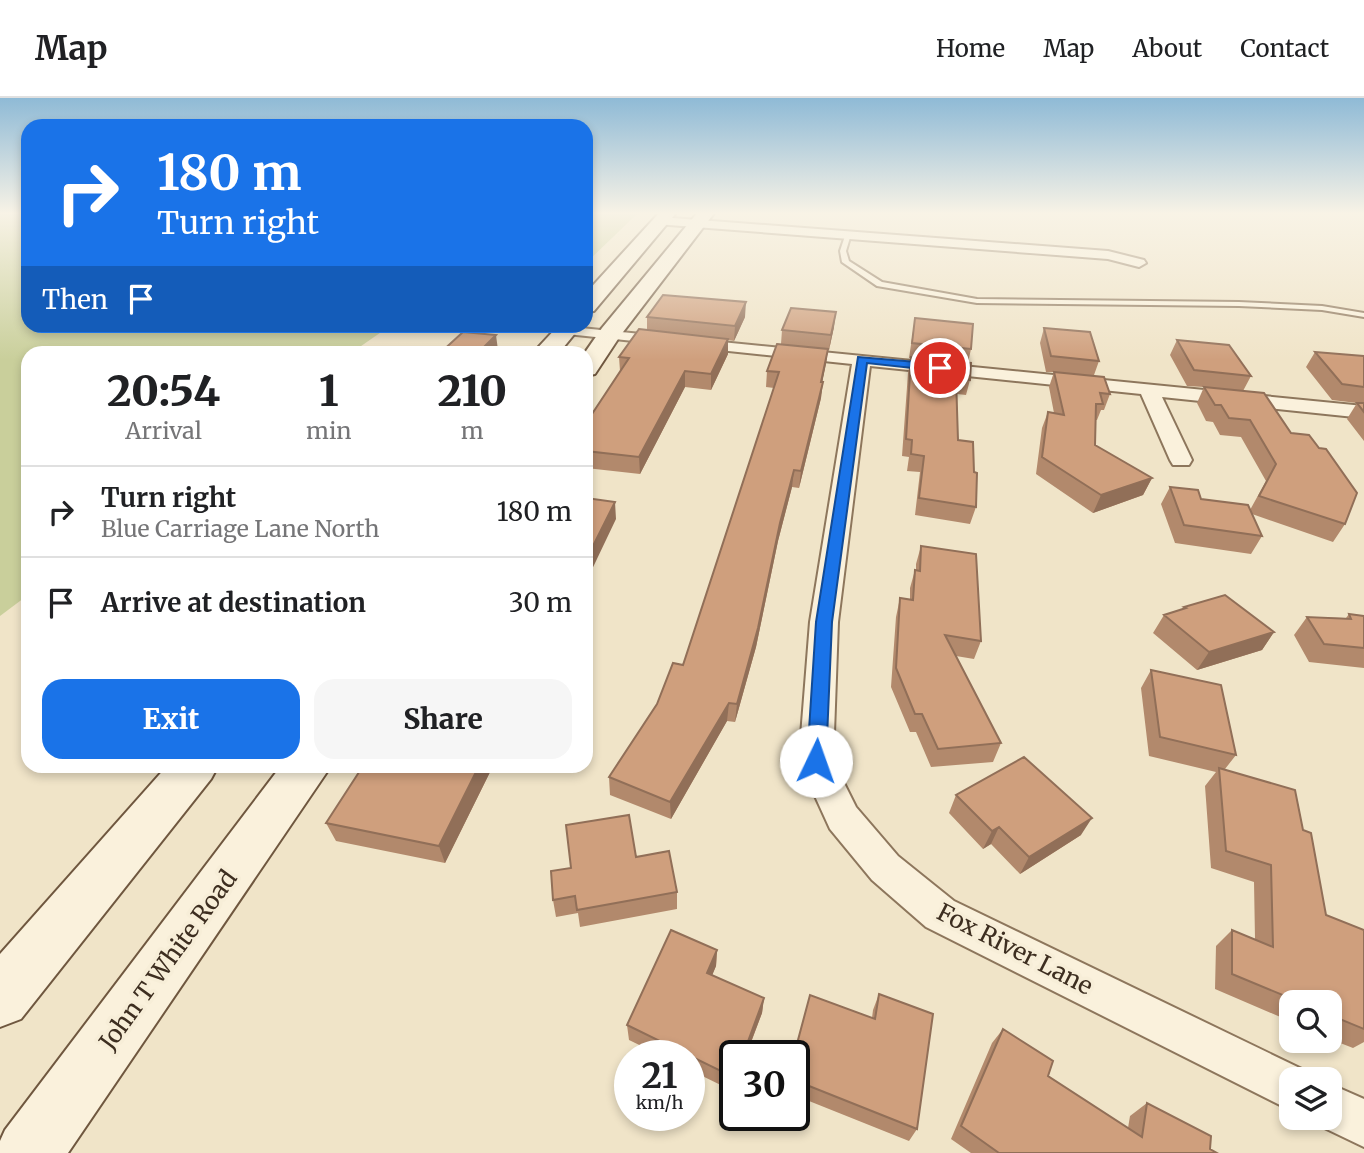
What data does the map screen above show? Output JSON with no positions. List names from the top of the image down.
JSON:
{
  "streets": {
    "main road": ["John T White Road"],
    "street": ["Fox River Lane"]
  },
  "page": {
    "header": "Map",
    "nav": [
      "Home",
      "Map",
      "About",
      "Contact"
    ],
    "turn": ["180 m", "Turn right"],
    "then": "Then",
    "eta": [
      "20:54",
      "Arrival",
      "1",
      "min",
      "210",
      "m"
    ],
    "list": [
      {
        "name": "Turn right",
        "note": "Blue Carriage Lane North",
        "value": "180 m"
      },
      {
        "name": "Arrive at destination",
        "value": "30 m"
      }
    ],
    "buttons": ["Exit", "Share"],
    "speed": "21 km/h",
    "limit": "30"
  }
}
